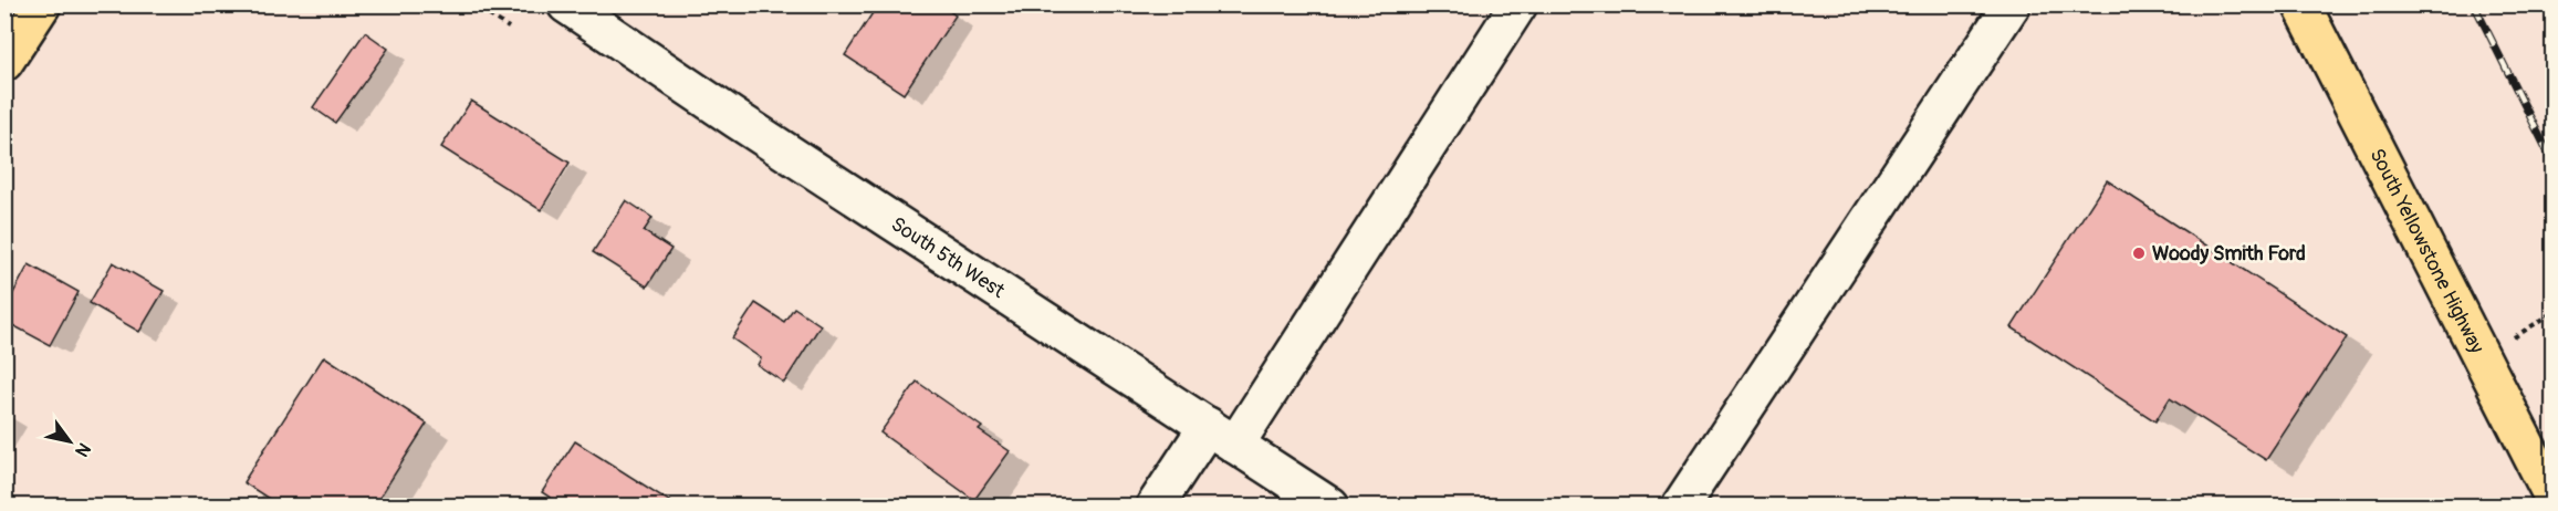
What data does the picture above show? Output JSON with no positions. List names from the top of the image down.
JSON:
{
  "streets": {
    "main road": ["South Yellowstone Highway"],
    "street": ["South 5th West"]
  },
  "places": ["Woody Smith Ford"],
  "north": "bottom right"
}
